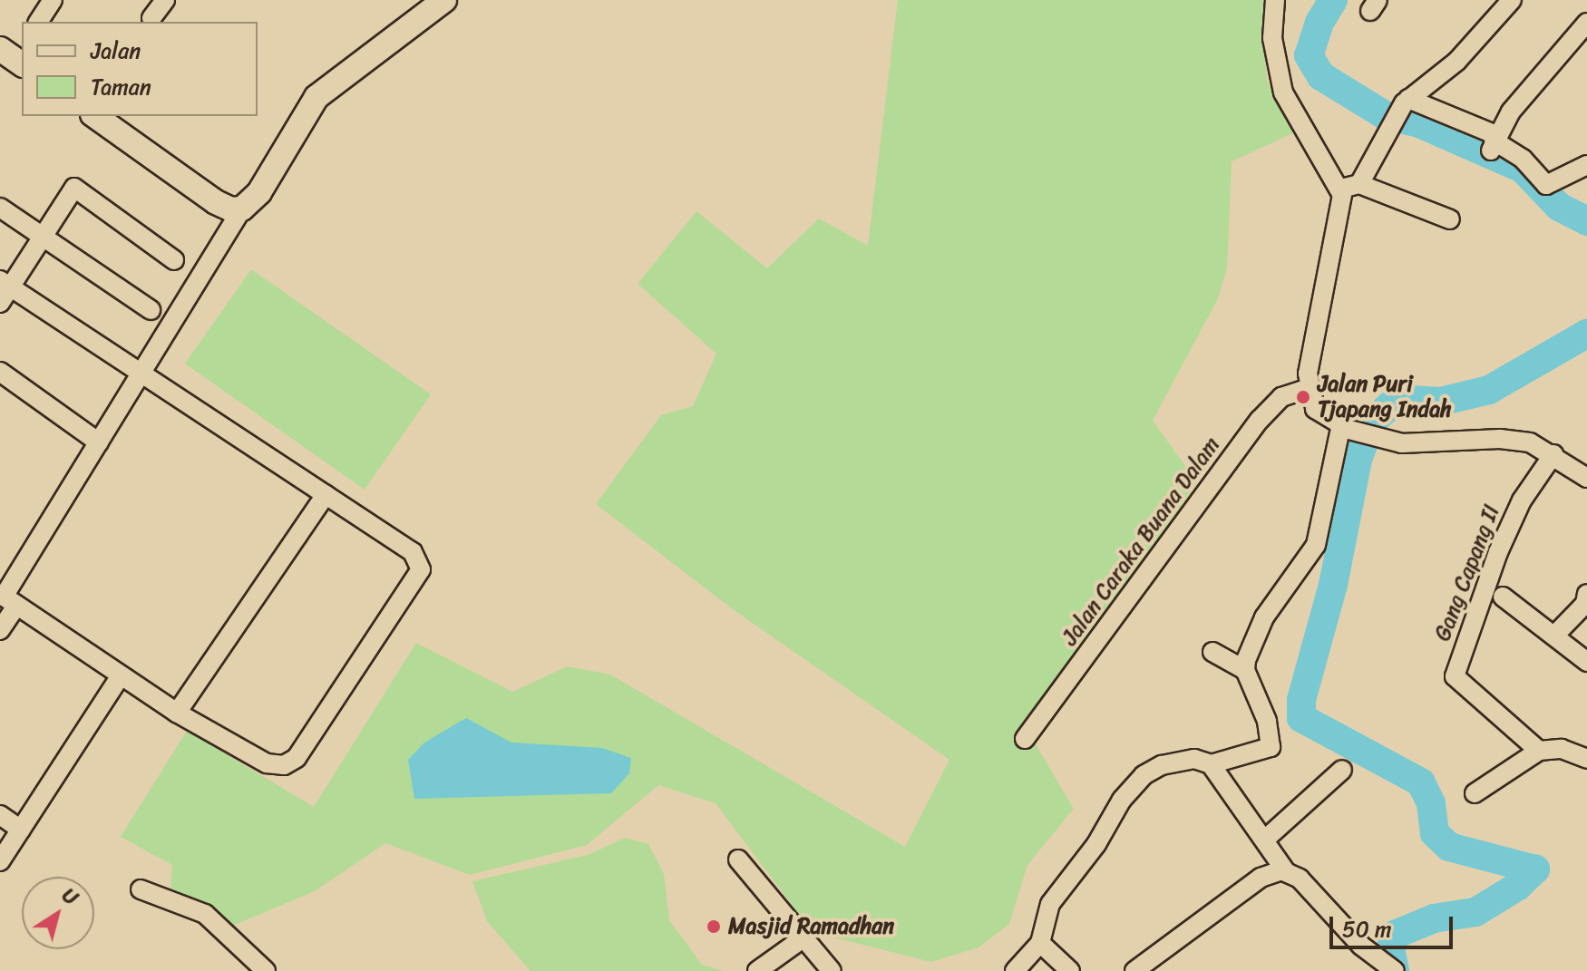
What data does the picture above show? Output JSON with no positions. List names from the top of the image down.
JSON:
{
  "streets": {
    "street": ["Jalan Caraka Buana Dalam", "Gang Capang II"]
  },
  "places": ["Jalan Puri Tjapang Indah", "Masjid Ramadhan"],
  "legend": ["Jalan", "Taman"],
  "scale_bar": "50 m",
  "north": "top right"
}
